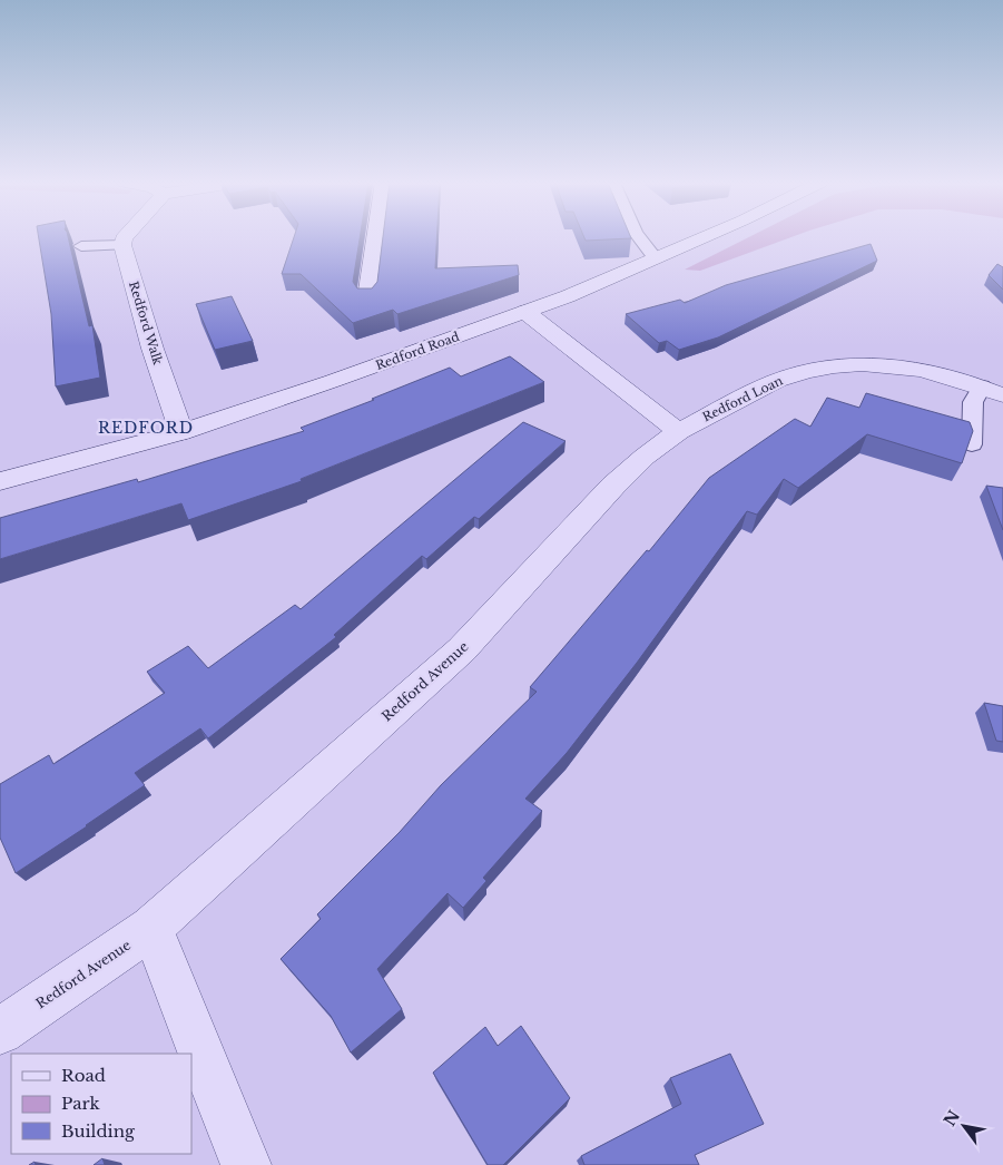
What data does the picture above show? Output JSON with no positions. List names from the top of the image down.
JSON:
{
  "streets": {
    "street": [
      "Redford Walk",
      "Redford Road",
      "Redford Loan",
      "Redford Avenue"
    ]
  },
  "crossings": [
    ["Redford Walk", "Redford Road"],
    ["Redford Loan", "Redford Avenue"]
  ],
  "districts": ["REDFORD"],
  "legend": ["Road", "Park", "Building"],
  "north": "top left"
}
